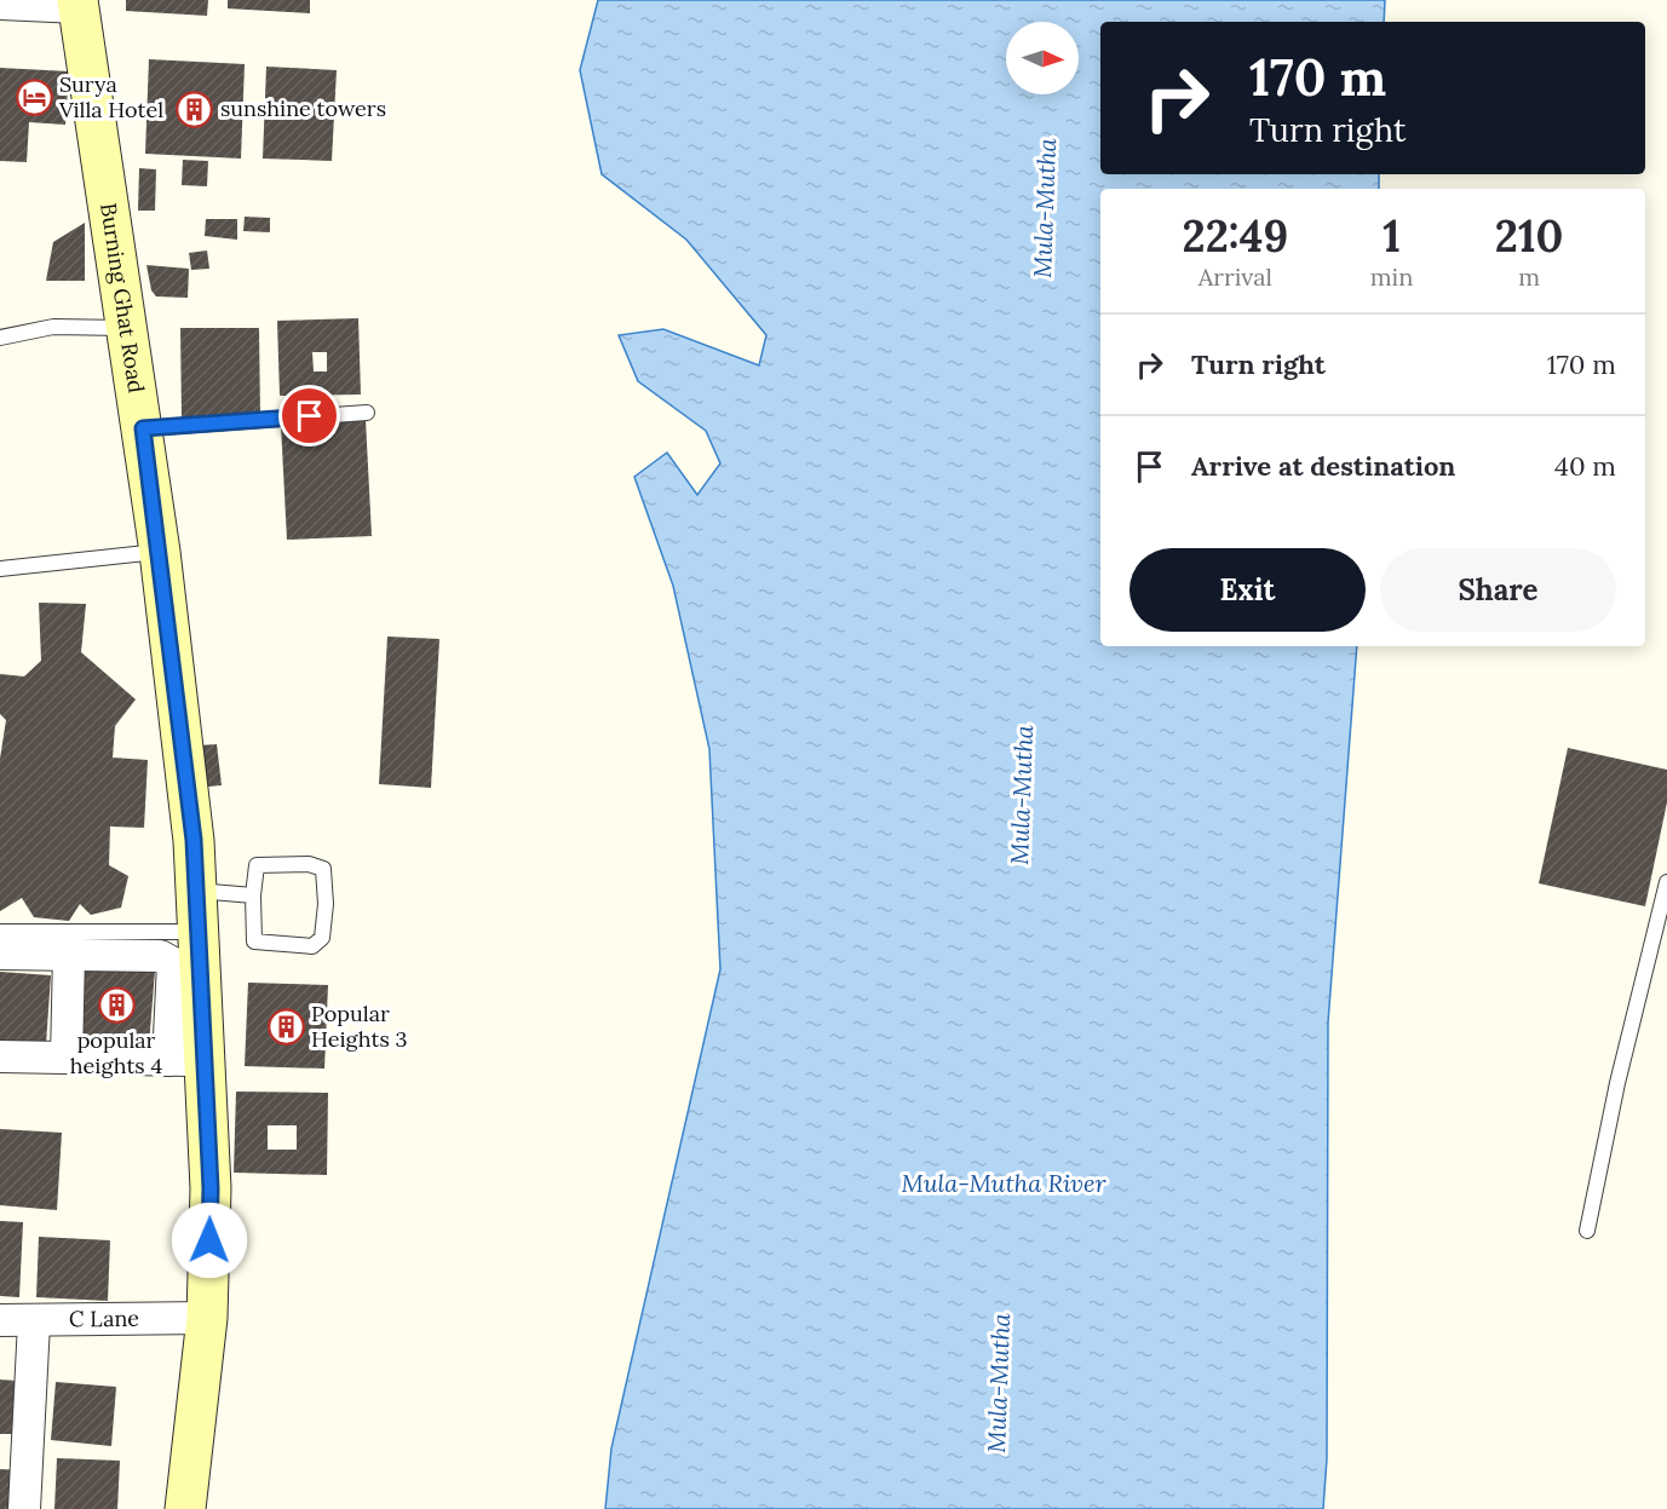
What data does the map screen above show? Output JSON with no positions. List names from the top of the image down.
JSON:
{
  "streets": {
    "street": ["Burning Ghat Road", "C Lane"]
  },
  "crossings": [
    ["Burning Ghat Road", "C Lane"]
  ],
  "water": ["Mula-Mutha", "Mula-Mutha River"],
  "places": {
    "hotel": ["Surya Villa Hotel"],
    "building": ["sunshine towers", "popular heights 4", "Popular Heights 3"]
  },
  "north": "right",
  "page": {
    "turn": ["170 m", "Turn right"],
    "eta": [
      "22:49",
      "Arrival",
      "1",
      "min",
      "210",
      "m"
    ],
    "list": [
      {
        "name": "Turn right",
        "value": "170 m"
      },
      {
        "name": "Arrive at destination",
        "value": "40 m"
      }
    ],
    "buttons": ["Exit", "Share"]
  }
}
